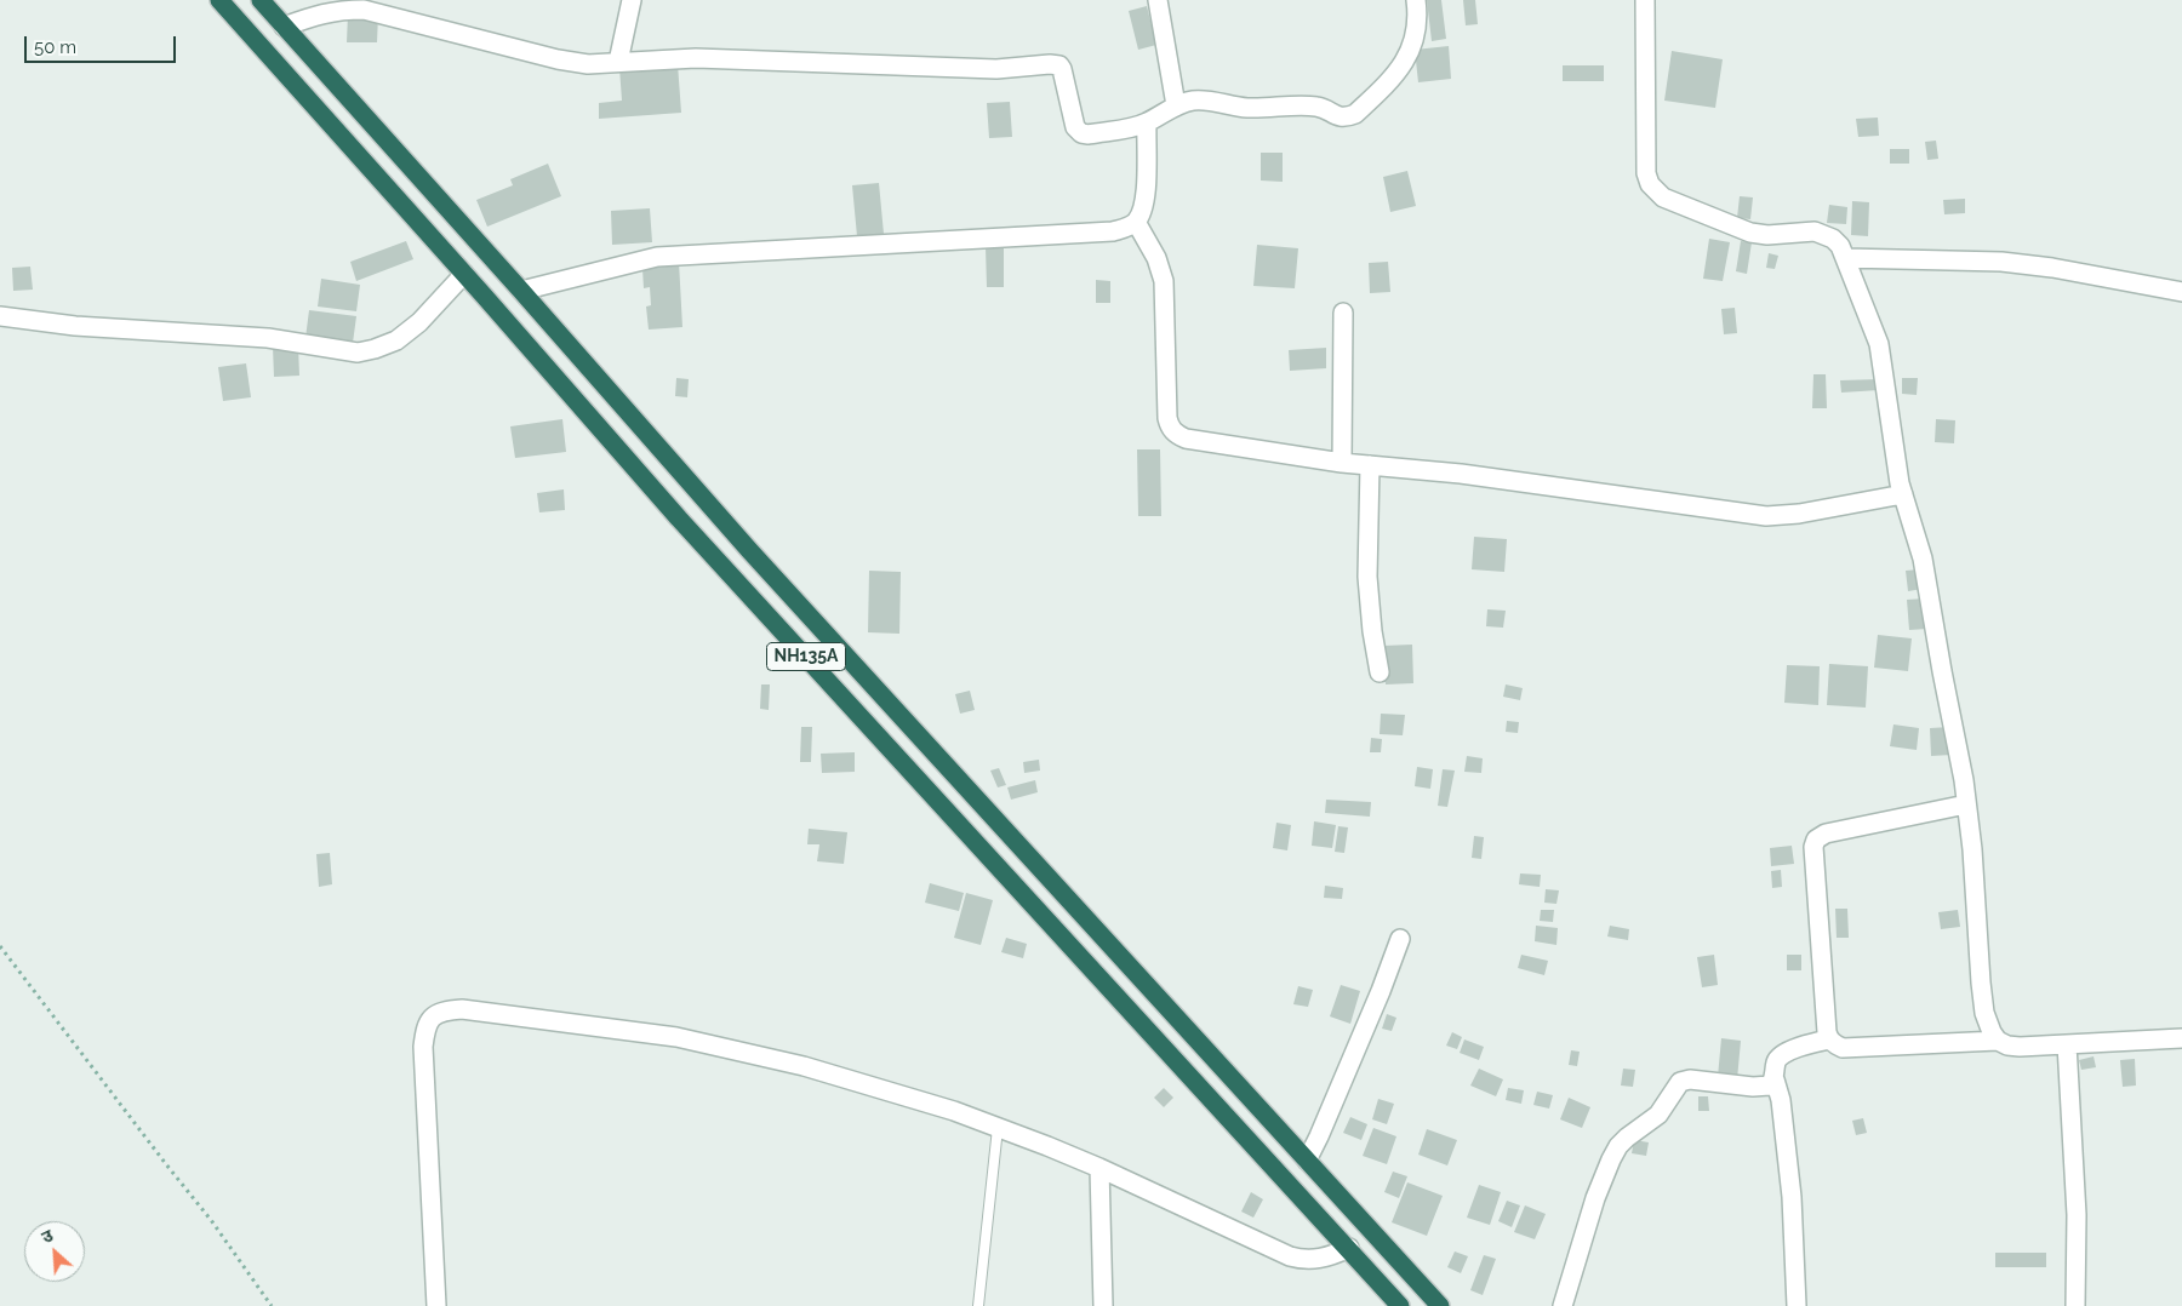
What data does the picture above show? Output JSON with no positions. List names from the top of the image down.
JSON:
{
  "streets": {
    "highway": ["NH135A"]
  },
  "scale_bar": "50 m",
  "north": "top left"
}
